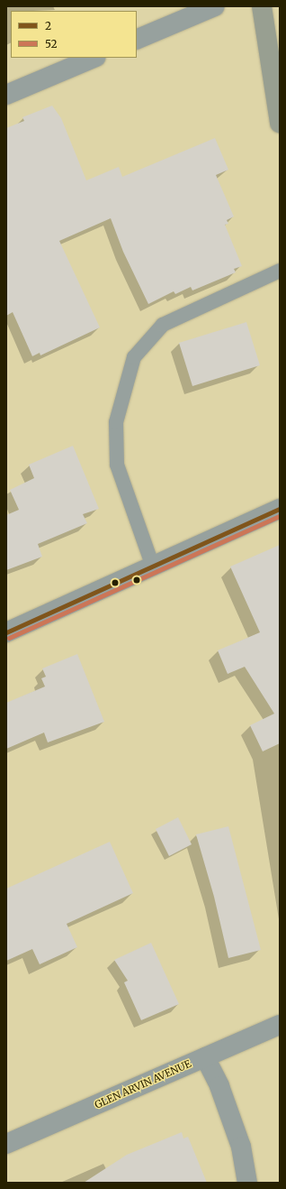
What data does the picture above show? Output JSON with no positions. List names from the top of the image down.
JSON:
{
  "streets": {
    "street": ["GLEN ARVIN AVENUE"]
  },
  "lines": ["transit line 2", "transit line 52"],
  "legend": ["2", "52"]
}
